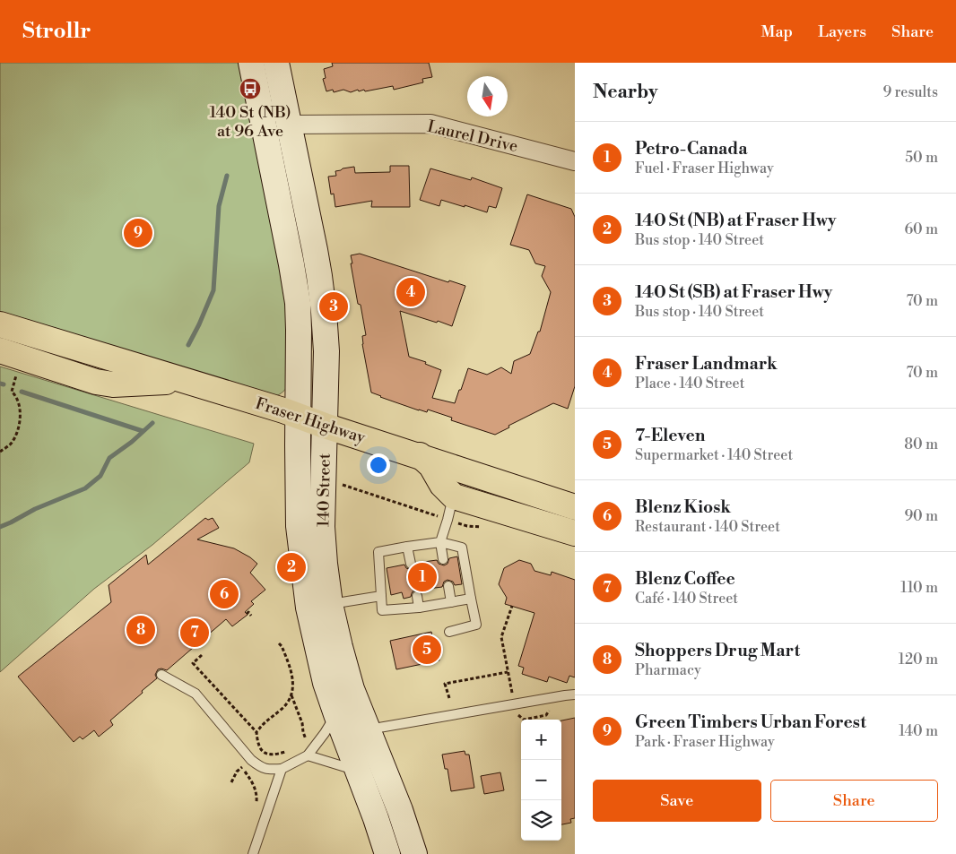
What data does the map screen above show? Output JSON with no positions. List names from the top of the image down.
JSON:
{
  "streets": {
    "main road": ["Fraser Highway", "140 Street"],
    "street": ["Laurel Drive"]
  },
  "crossings": [
    ["Laurel Drive", "140 Street"],
    ["Fraser Highway", "140 Street"]
  ],
  "places": {
    "bus stop": ["140 St (NB) at 96 Ave"]
  },
  "north": "bottom",
  "page": {
    "header": "Strollr",
    "nav": ["Map", "Layers", "Share"],
    "heading": ["Nearby", "9 results"],
    "list": [
      {
        "mark": "1",
        "name": "Petro-Canada",
        "note": "Fuel · Fraser Highway",
        "value": "50 m"
      },
      {
        "mark": "2",
        "name": "140 St (NB) at Fraser Hwy",
        "note": "Bus stop · 140 Street",
        "value": "60 m"
      },
      {
        "mark": "3",
        "name": "140 St (SB) at Fraser Hwy",
        "note": "Bus stop · 140 Street",
        "value": "70 m"
      },
      {
        "mark": "4",
        "name": "Fraser Landmark",
        "note": "Place · 140 Street",
        "value": "70 m"
      },
      {
        "mark": "5",
        "name": "7-Eleven",
        "note": "Supermarket · 140 Street",
        "value": "80 m"
      },
      {
        "mark": "6",
        "name": "Blenz Kiosk",
        "note": "Restaurant · 140 Street",
        "value": "90 m"
      },
      {
        "mark": "7",
        "name": "Blenz Coffee",
        "note": "Café · 140 Street",
        "value": "110 m"
      },
      {
        "mark": "8",
        "name": "Shoppers Drug Mart",
        "note": "Pharmacy",
        "value": "120 m"
      },
      {
        "mark": "9",
        "name": "Green Timbers Urban Forest",
        "note": "Park · Fraser Highway",
        "value": "140 m"
      }
    ],
    "pins": [
      "9",
      "4",
      "3",
      "2",
      "1",
      "6",
      "8",
      "7",
      "5"
    ],
    "map_buttons": ["+", "−"],
    "buttons": ["Save", "Share"]
  }
}
